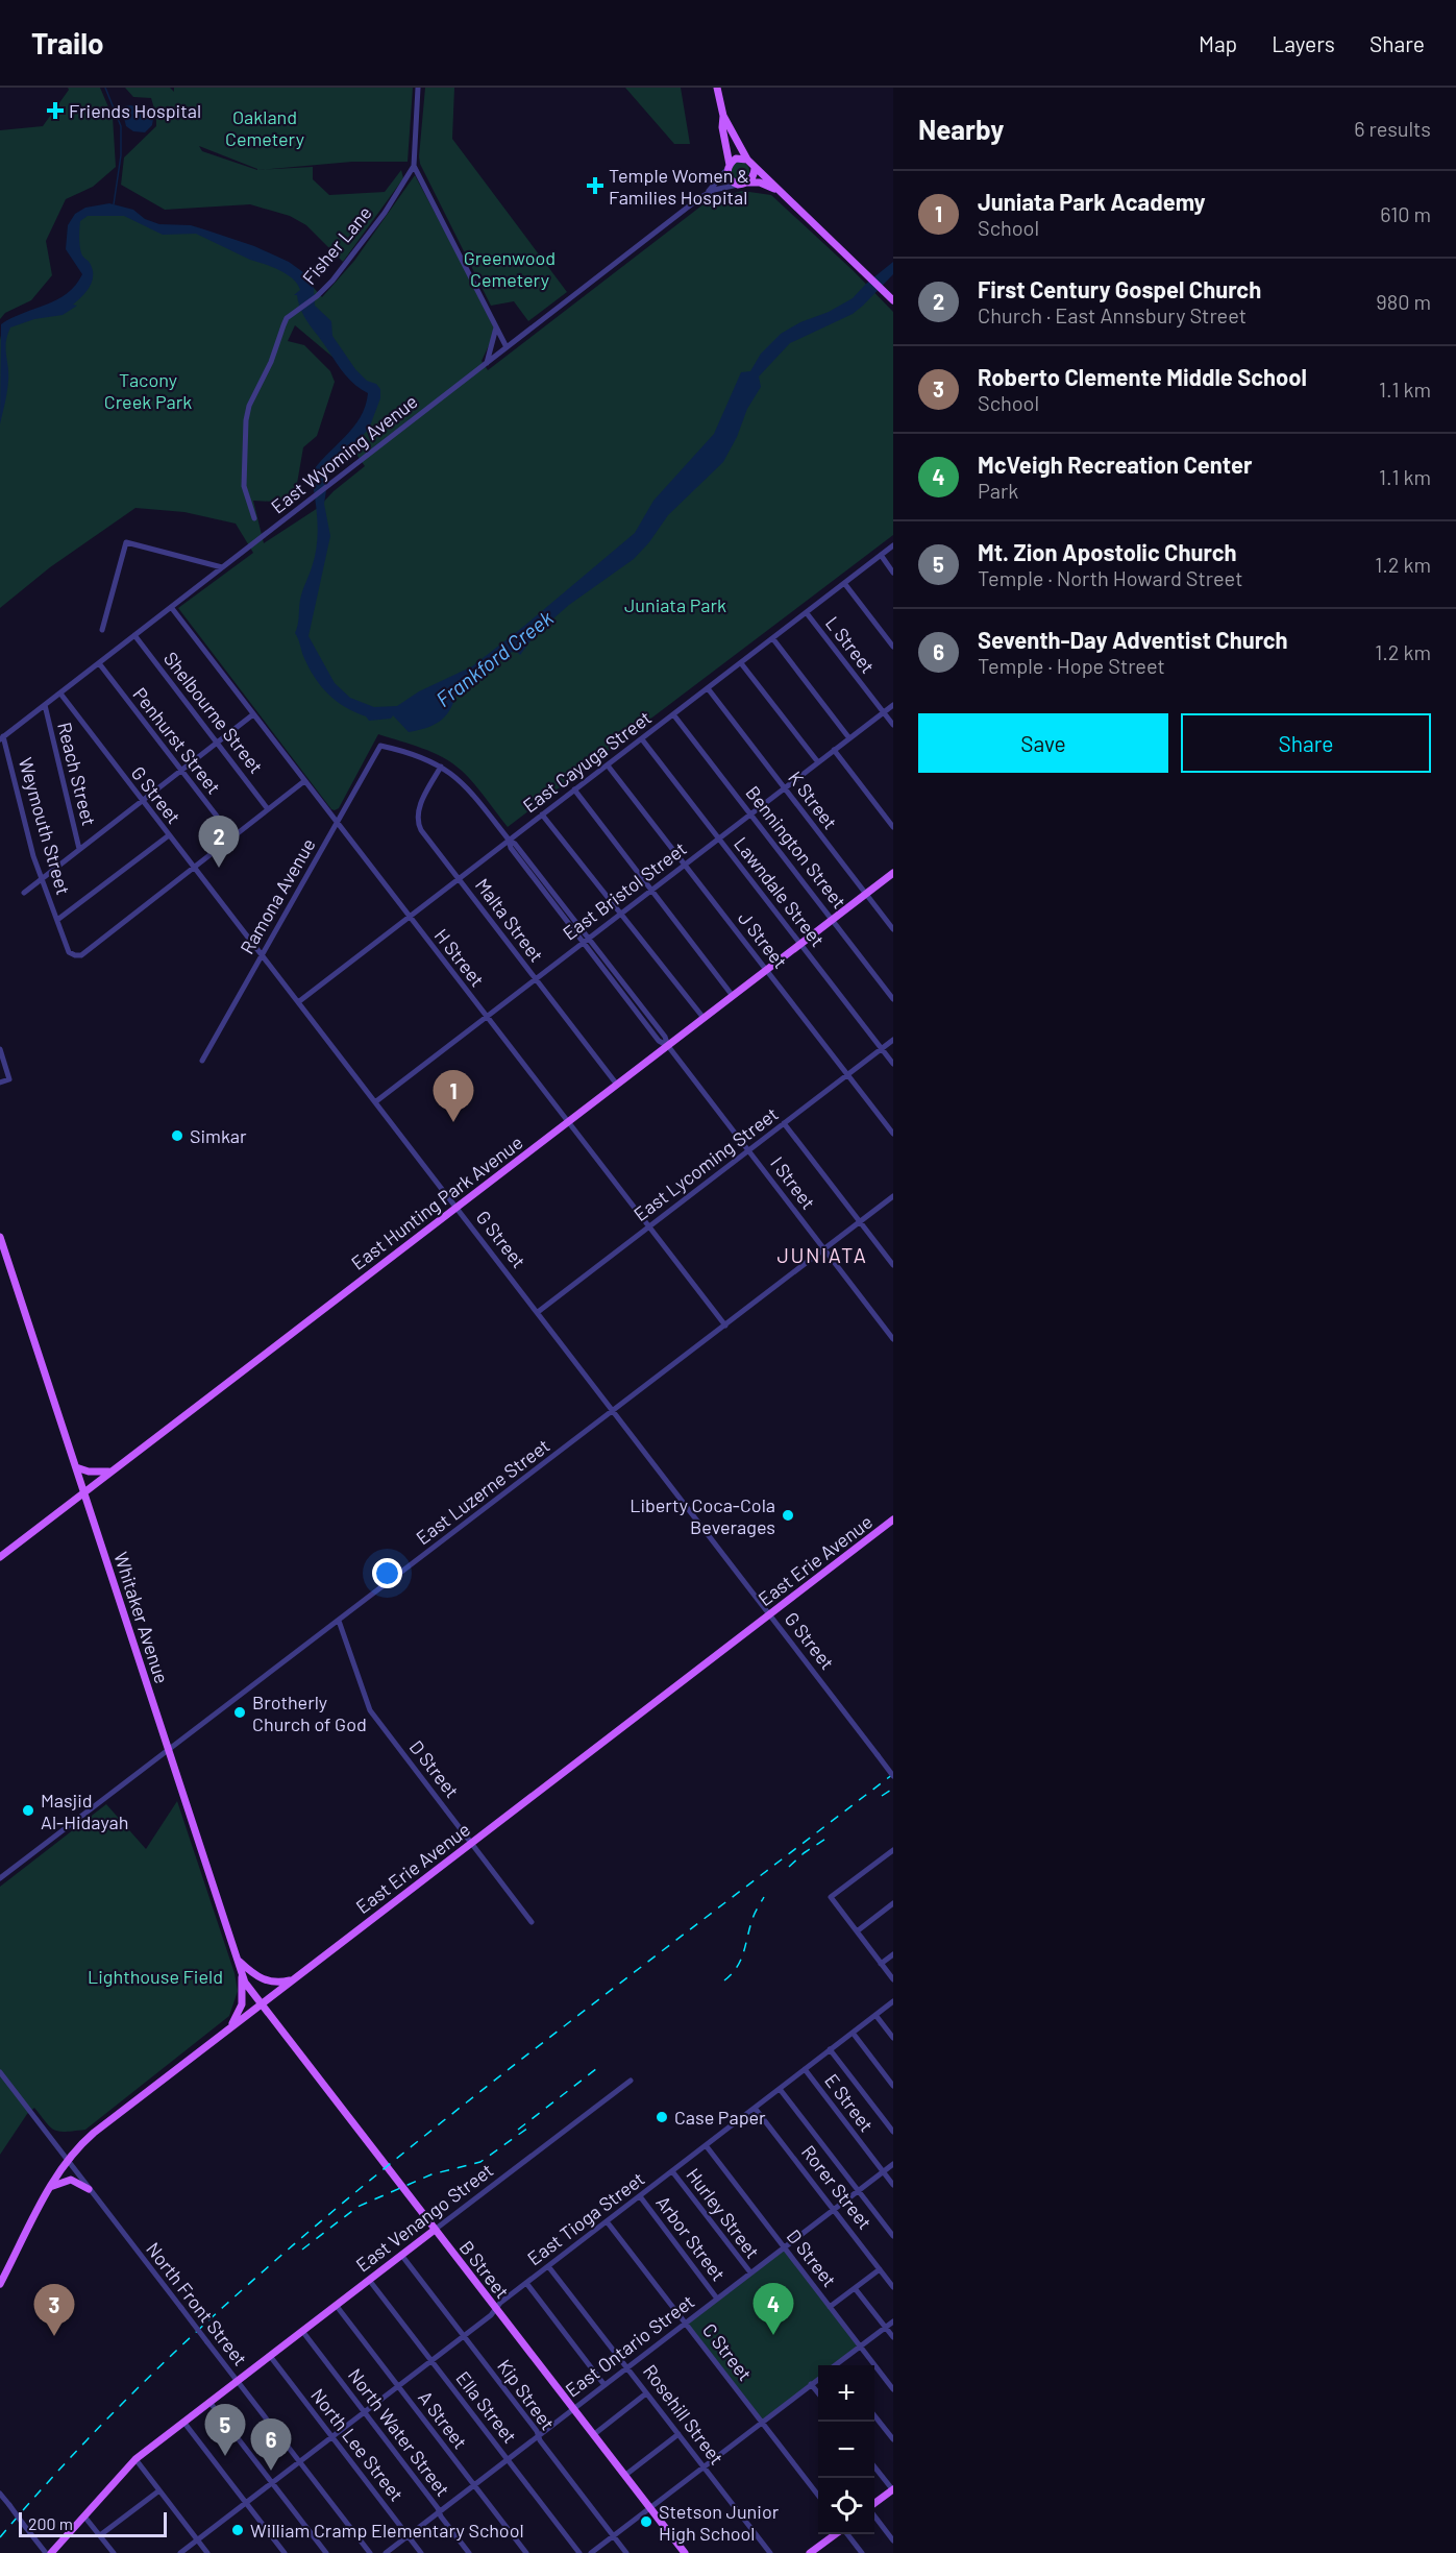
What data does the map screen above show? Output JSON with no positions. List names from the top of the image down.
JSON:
{
  "streets": {
    "main road": [
      "East Hunting Park Avenue",
      "East Erie Avenue",
      "Whitaker Avenue",
      "East Venango Street",
      "B Street"
    ],
    "street": [
      "Fisher Lane",
      "East Wyoming Avenue",
      "L Street",
      "Shelbourne Street",
      "Penhurst Street",
      "East Cayuga Street",
      "Reach Street",
      "G Street",
      "K Street",
      "Weymouth Street",
      "Bennington Street",
      "East Bristol Street",
      "Lawndale Street",
      "Ramona Avenue",
      "Malta Street",
      "J Street",
      "H Street",
      "East Lycoming Street",
      "I Street",
      "East Luzerne Street",
      "D Street",
      "E Street",
      "Rorer Street",
      "Hurley Street",
      "East Tioga Street",
      "Arbor Street",
      "North Front Street",
      "East Ontario Street",
      "C Street",
      "Kip Street",
      "Ella Street",
      "Rosehill Street",
      "A Street",
      "North Water Street",
      "North Lee Street"
    ]
  },
  "crossings": [
    ["East Wyoming Avenue", "Shelbourne Street"],
    ["East Wyoming Avenue", "Penhurst Street"],
    ["East Wyoming Avenue", "Reach Street"],
    ["East Wyoming Avenue", "G Street"],
    ["East Wyoming Avenue", "Weymouth Street"],
    ["East Wyoming Avenue", "H Street"],
    ["L Street", "East Cayuga Street"],
    ["L Street", "East Bristol Street"],
    ["East Cayuga Street", "G Street"],
    ["East Cayuga Street", "K Street"],
    ["East Cayuga Street", "Bennington Street"],
    ["East Cayuga Street", "Lawndale Street"],
    ["East Cayuga Street", "Malta Street"],
    ["East Cayuga Street", "J Street"],
    ["East Cayuga Street", "H Street"],
    ["East Cayuga Street", "I Street"],
    ["G Street", "Weymouth Street"],
    ["G Street", "East Bristol Street"],
    ["G Street", "Ramona Avenue"],
    ["G Street", "East Lycoming Street"],
    ["G Street", "East Hunting Park Avenue"],
    ["G Street", "East Luzerne Street"],
    ["G Street", "East Erie Avenue"],
    ["K Street", "East Bristol Street"],
    ["K Street", "East Hunting Park Avenue"],
    ["Bennington Street", "East Bristol Street"],
    ["Bennington Street", "East Hunting Park Avenue"],
    ["East Bristol Street", "Lawndale Street"],
    ["East Bristol Street", "Malta Street"],
    ["East Bristol Street", "J Street"],
    ["East Bristol Street", "H Street"],
    ["East Bristol Street", "I Street"],
    ["Lawndale Street", "East Lycoming Street"],
    ["Lawndale Street", "East Hunting Park Avenue"],
    ["Ramona Avenue", "H Street"],
    ["Ramona Avenue", "I Street"],
    ["Malta Street", "I Street"],
    ["Malta Street", "East Hunting Park Avenue"],
    ["J Street", "East Lycoming Street"],
    ["J Street", "East Hunting Park Avenue"],
    ["H Street", "East Lycoming Street"],
    ["H Street", "East Hunting Park Avenue"],
    ["H Street", "East Luzerne Street"],
    ["East Lycoming Street", "I Street"],
    ["I Street", "East Hunting Park Avenue"],
    ["I Street", "East Luzerne Street"],
    ["East Hunting Park Avenue", "Whitaker Avenue"],
    ["East Luzerne Street", "Whitaker Avenue"],
    ["East Luzerne Street", "D Street"],
    ["East Erie Avenue", "Whitaker Avenue"],
    ["East Erie Avenue", "D Street"],
    ["East Erie Avenue", "B Street"],
    ["East Erie Avenue", "North Front Street"],
    ["Whitaker Avenue", "B Street"],
    ["D Street", "East Tioga Street"],
    ["D Street", "East Ontario Street"],
    ["E Street", "East Tioga Street"],
    ["E Street", "East Ontario Street"],
    ["Rorer Street", "East Tioga Street"],
    ["Rorer Street", "East Ontario Street"],
    ["Hurley Street", "East Tioga Street"],
    ["Hurley Street", "East Ontario Street"],
    ["East Venango Street", "B Street"],
    ["East Venango Street", "North Front Street"],
    ["East Venango Street", "Kip Street"],
    ["East Venango Street", "Ella Street"],
    ["East Venango Street", "A Street"],
    ["East Venango Street", "North Water Street"],
    ["East Venango Street", "North Lee Street"],
    ["East Tioga Street", "Arbor Street"],
    ["East Tioga Street", "B Street"],
    ["East Tioga Street", "North Front Street"],
    ["East Tioga Street", "C Street"],
    ["East Tioga Street", "Kip Street"],
    ["East Tioga Street", "Ella Street"],
    ["East Tioga Street", "Rosehill Street"],
    ["East Tioga Street", "A Street"],
    ["East Tioga Street", "North Water Street"],
    ["East Tioga Street", "North Lee Street"],
    ["Arbor Street", "East Ontario Street"],
    ["B Street", "East Ontario Street"],
    ["East Ontario Street", "C Street"],
    ["East Ontario Street", "Kip Street"],
    ["East Ontario Street", "Ella Street"],
    ["East Ontario Street", "Rosehill Street"],
    ["East Ontario Street", "A Street"],
    ["East Ontario Street", "North Water Street"],
    ["East Ontario Street", "North Lee Street"]
  ],
  "districts": ["JUNIATA"],
  "water": ["Frankford Creek"],
  "parks": [
    "Oakland Cemetery",
    "Greenwood Cemetery",
    "Tacony Creek Park",
    "Juniata Park",
    "Lighthouse Field"
  ],
  "places": {
    "health": ["Friends Hospital", "Temple Women & Families Hospital"],
    "other": [
      "Simkar",
      "Liberty Coca-Cola Beverages",
      "Brotherly Church of God",
      "Masjid Al-Hidayah",
      "Case Paper",
      "Stetson Junior High School",
      "William Cramp Elementary School"
    ]
  },
  "scale_bar": "200 m",
  "page": {
    "header": "Trailo",
    "nav": ["Map", "Layers", "Share"],
    "heading": ["Nearby", "6 results"],
    "list": [
      {
        "mark": "1",
        "name": "Juniata Park Academy",
        "note": "School",
        "value": "610 m"
      },
      {
        "mark": "2",
        "name": "First Century Gospel Church",
        "note": "Church · East Annsbury Street",
        "value": "980 m"
      },
      {
        "mark": "3",
        "name": "Roberto Clemente Middle School",
        "note": "School",
        "value": "1.1 km"
      },
      {
        "mark": "4",
        "name": "McVeigh Recreation Center",
        "note": "Park",
        "value": "1.1 km"
      },
      {
        "mark": "5",
        "name": "Mt. Zion Apostolic Church",
        "note": "Temple · North Howard Street",
        "value": "1.2 km"
      },
      {
        "mark": "6",
        "name": "Seventh-Day Adventist Church",
        "note": "Temple · Hope Street",
        "value": "1.2 km"
      }
    ],
    "buttons": ["Save", "Share"],
    "pins": [
      "2",
      "1",
      "4",
      "3",
      "5",
      "6"
    ],
    "map_buttons": ["+", "−"],
    "scale": "200 m"
  }
}
